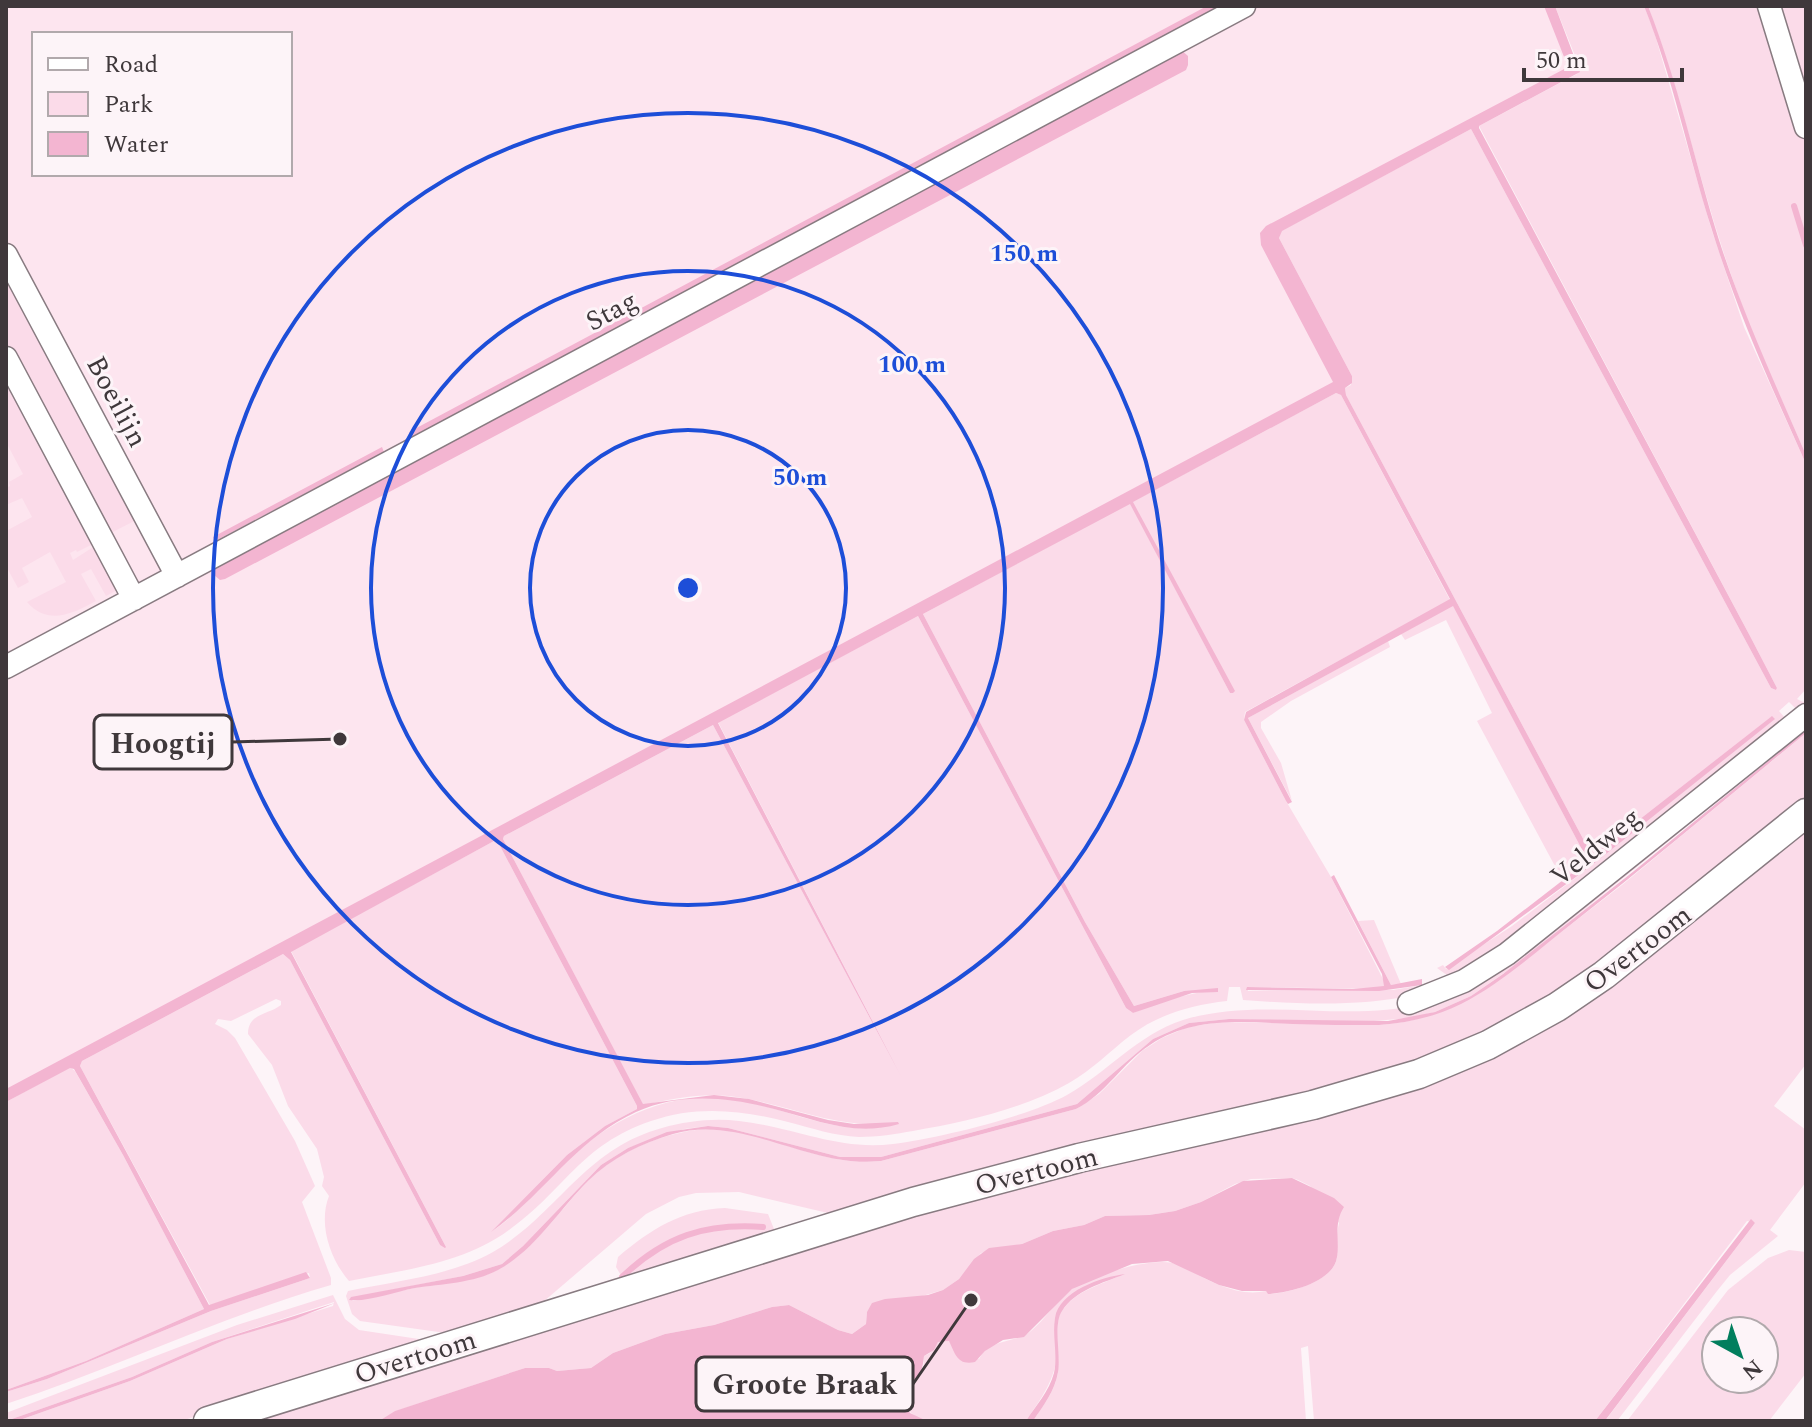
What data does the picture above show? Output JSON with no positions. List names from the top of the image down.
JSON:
{
  "streets": {
    "street": [
      "Stag",
      "Boeilijn",
      "Veldweg",
      "Overtoom"
    ]
  },
  "crossings": [
    ["Stag", "Boeilijn"]
  ],
  "places": ["Hoogtij", "Groote Braak"],
  "legend": ["Road", "Park", "Water"],
  "scale_bar": "50 m",
  "north": "bottom right",
  "rings": ["150 m", "100 m", "50 m"]
}
